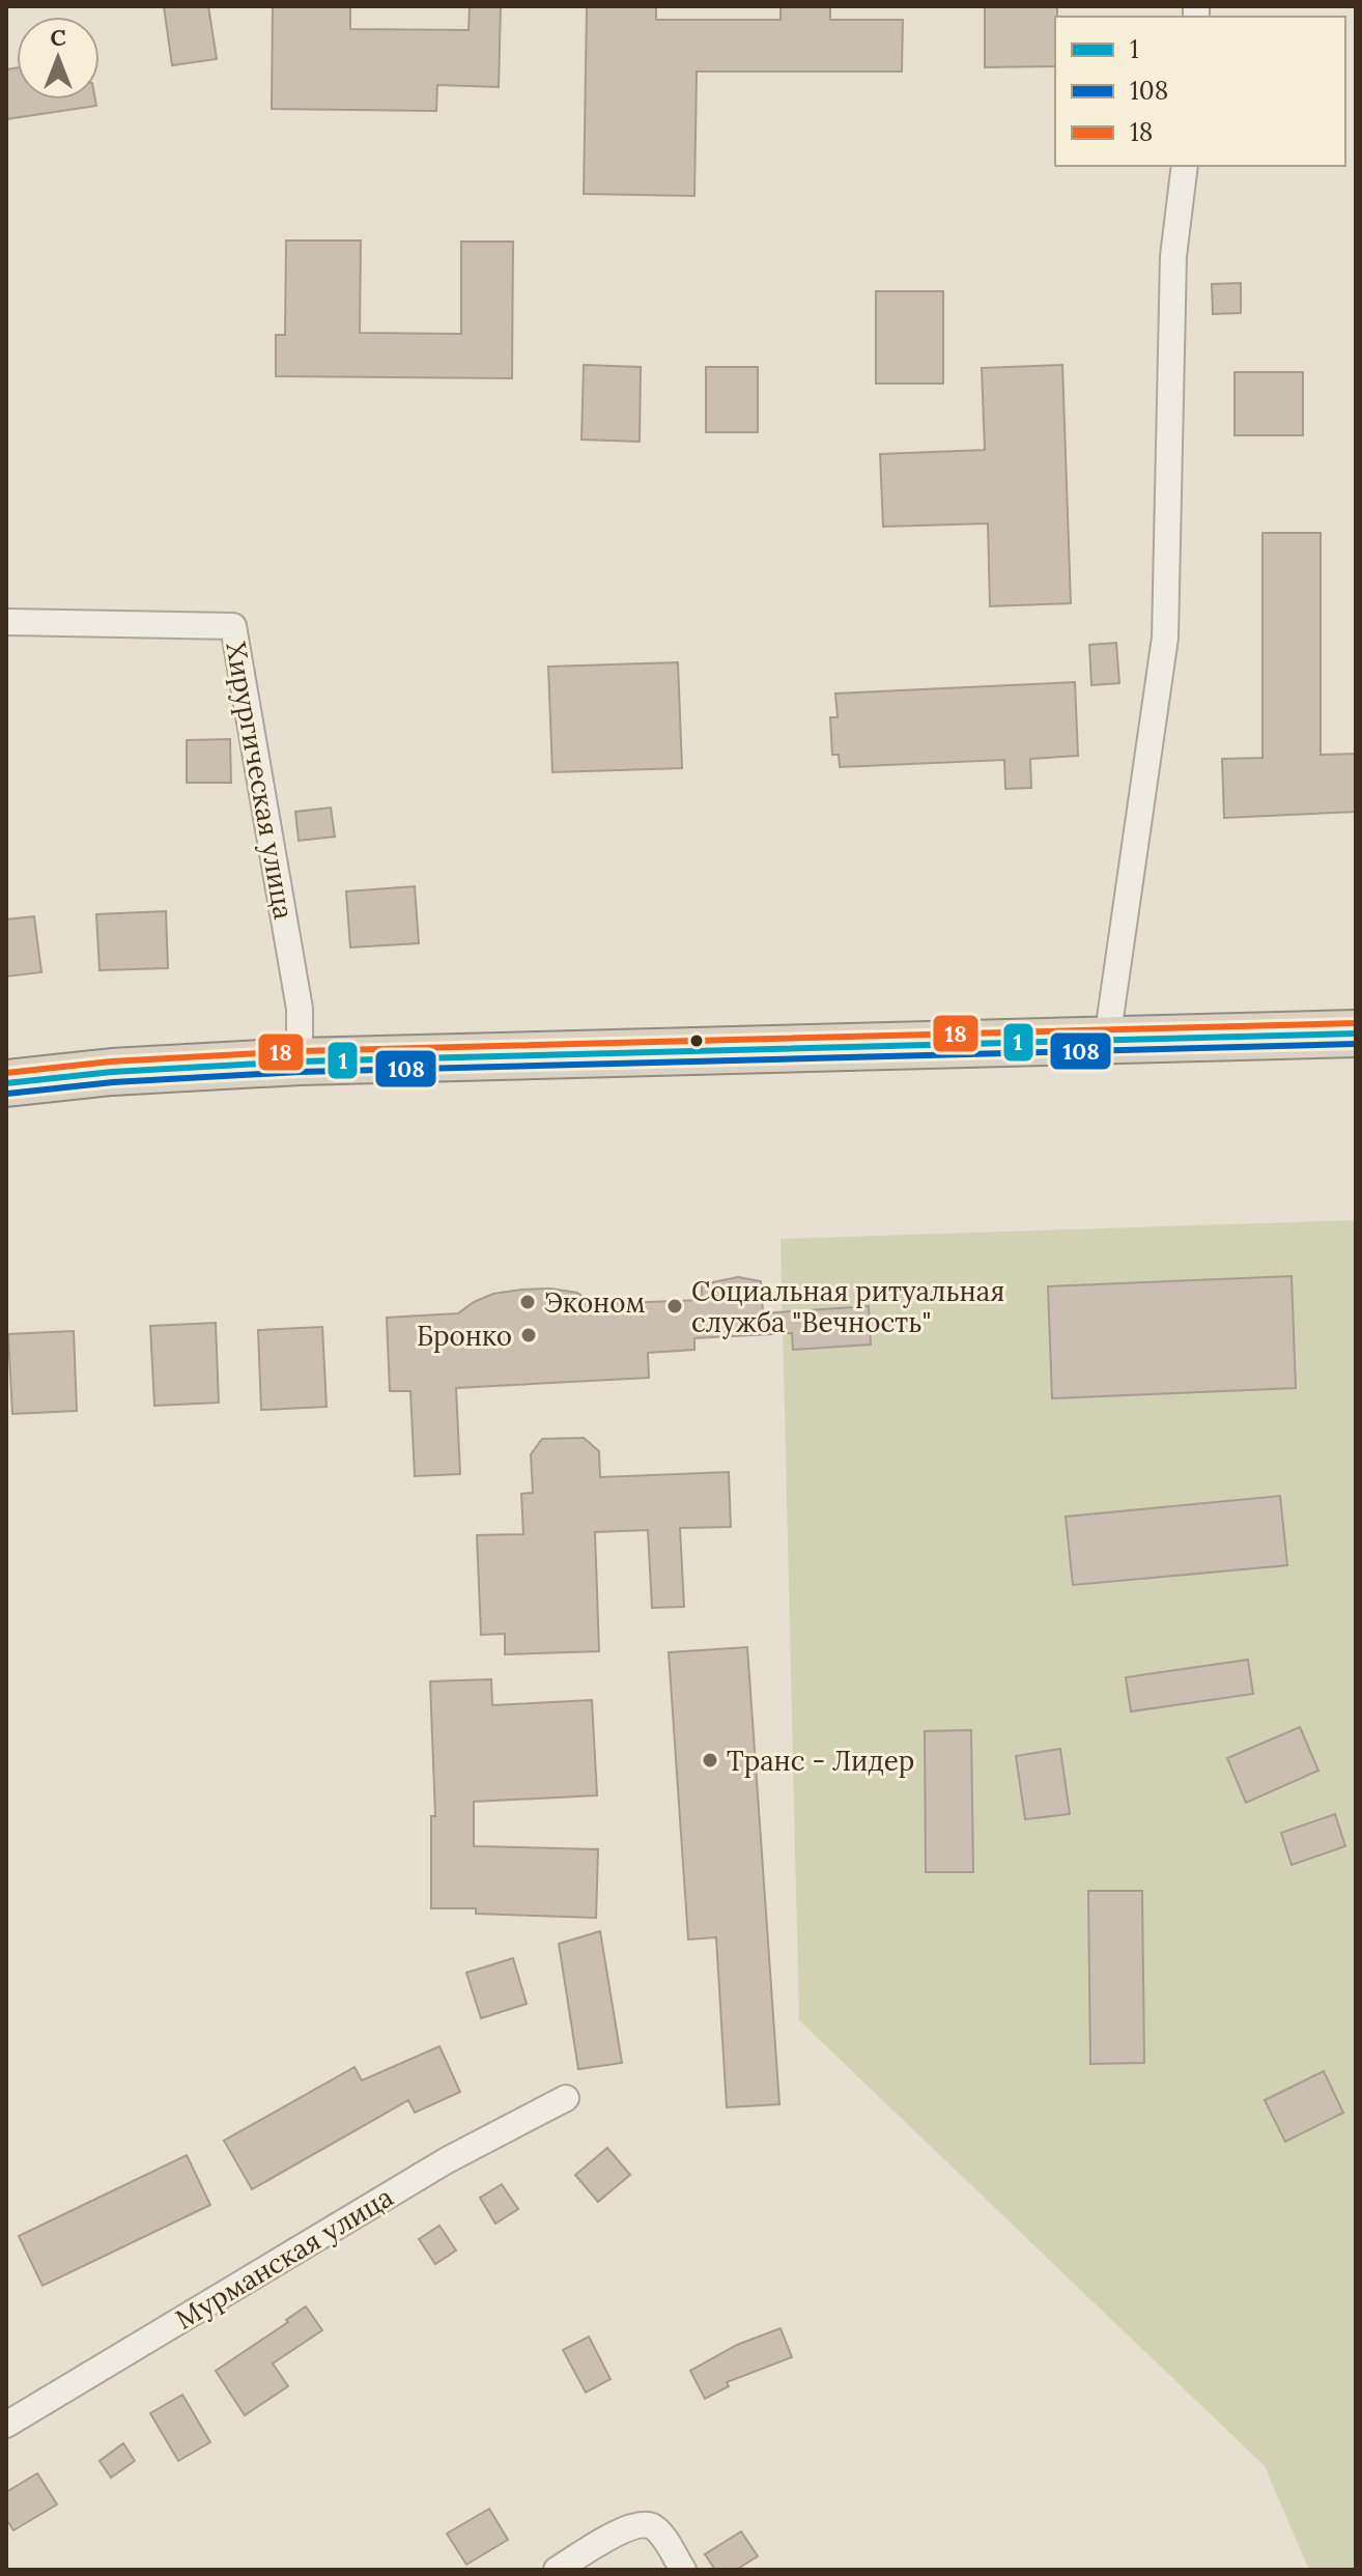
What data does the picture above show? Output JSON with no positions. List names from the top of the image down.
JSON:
{
  "streets": {
    "street": ["Хирургическая улица", "Мурманская улица"]
  },
  "places": [
    "Эконом",
    "Социальная ритуальная служба \"Вечность\"",
    "Бронко",
    "Транс - Лидер"
  ],
  "lines": ["transit line 18", "transit line 1", "transit line 108"],
  "legend": ["1", "108", "18"],
  "north": "top"
}
